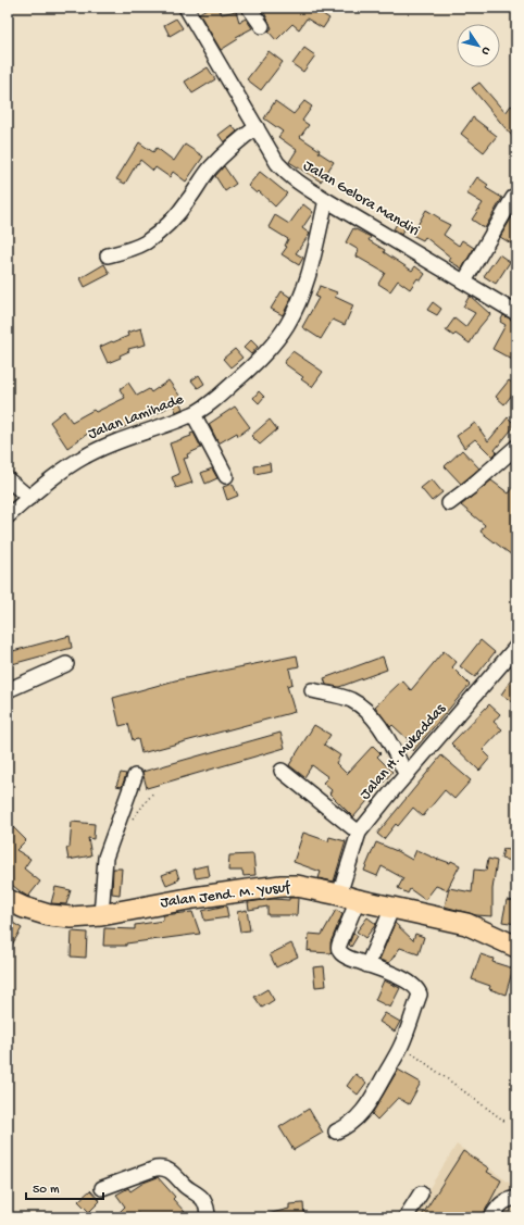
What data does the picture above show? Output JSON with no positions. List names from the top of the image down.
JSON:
{
  "streets": {
    "highway": ["Jalan Jend. M. Yusuf"],
    "street": ["Jalan Gelora Mandiri", "Jalan Lamihade", "Jalan H. Mukaddas"]
  },
  "crossings": [
    ["Jalan Gelora Mandiri", "Jalan Lamihade"],
    ["Jalan H. Mukaddas", "Jalan Jend. M. Yusuf"]
  ],
  "scale_bar": "50 m",
  "north": "bottom right"
}
